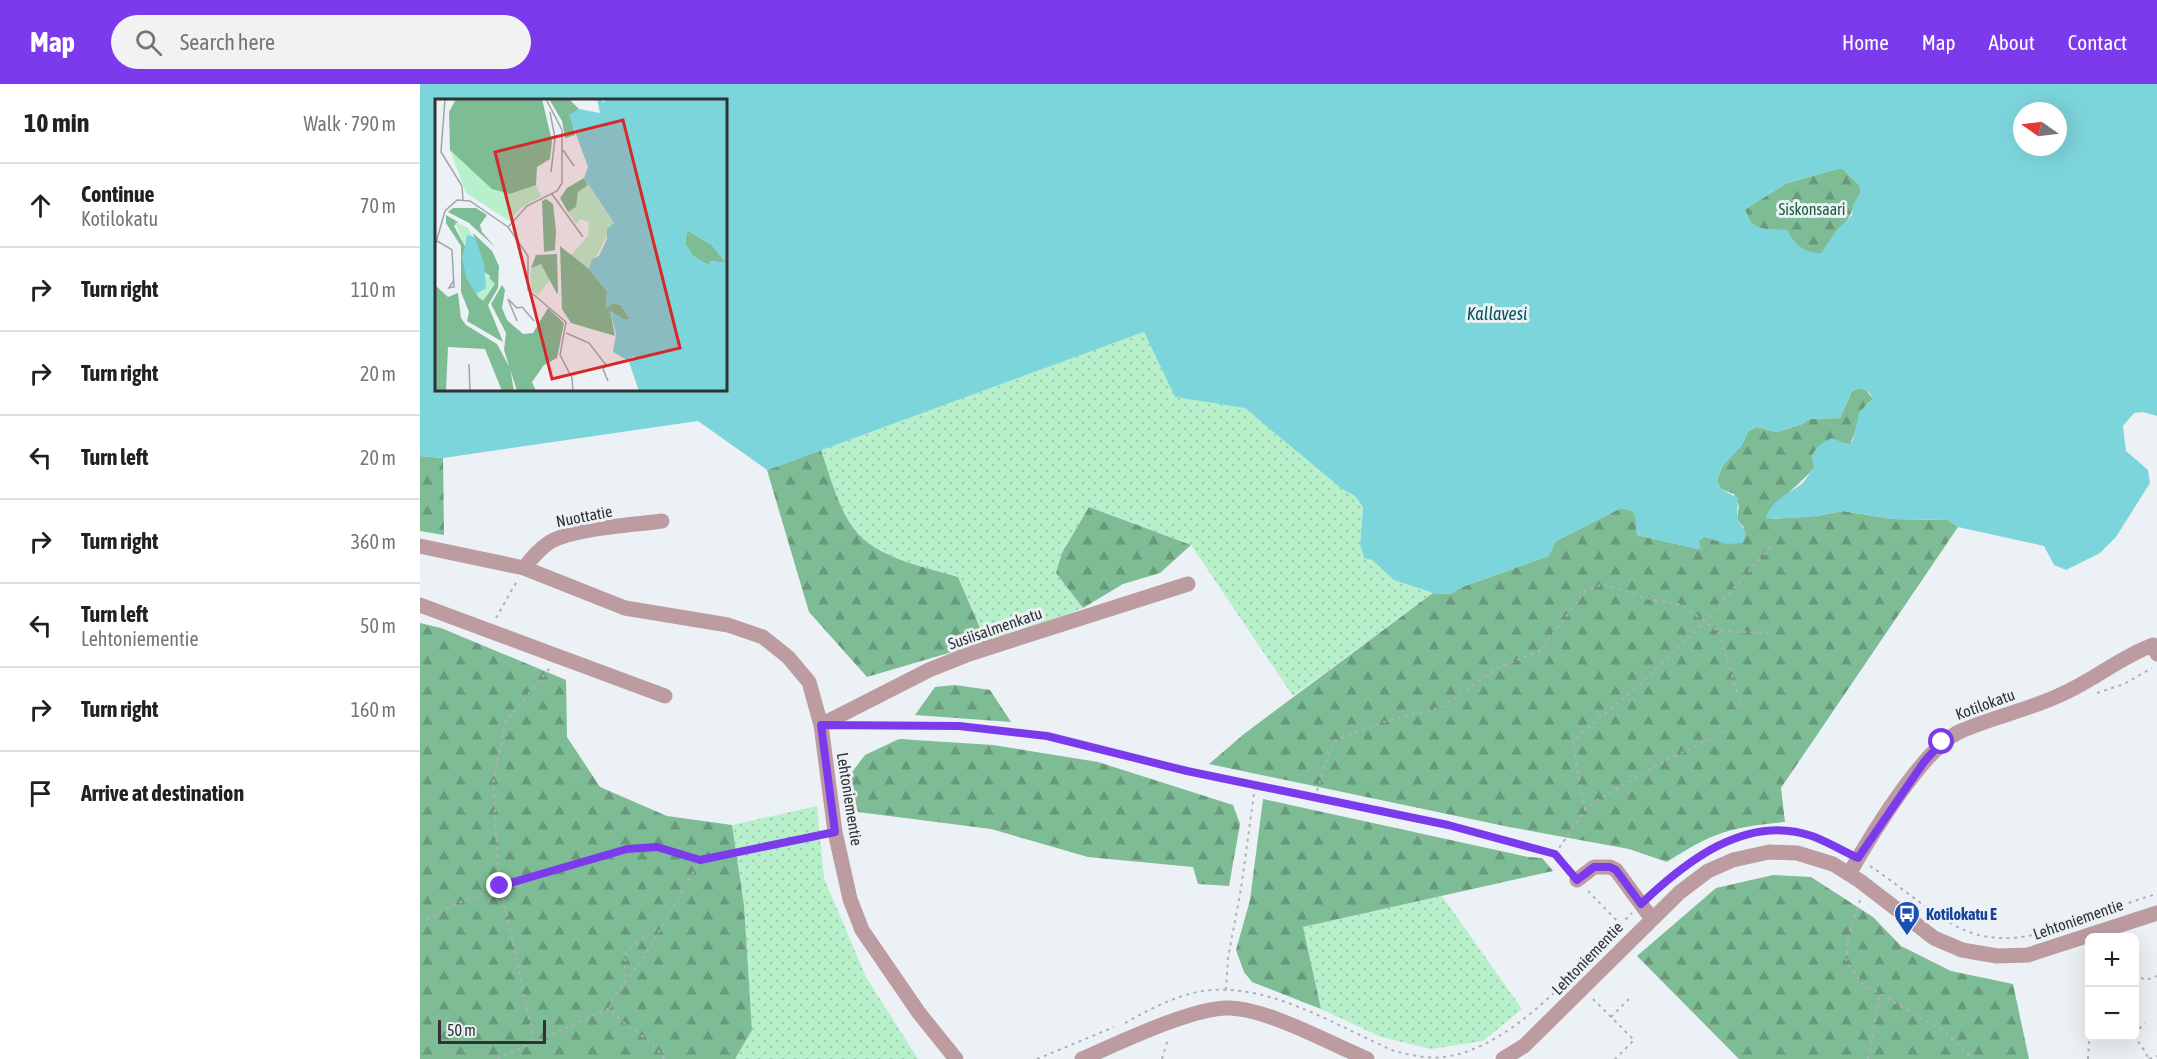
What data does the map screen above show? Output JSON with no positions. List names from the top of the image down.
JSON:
{
  "streets": {
    "street": [
      "Nuottatie",
      "Susiisalmenkatu",
      "Kotilokatu",
      "Lehtoniementie"
    ]
  },
  "crossings": [
    ["Nuottatie", "Lehtoniementie"],
    ["Susiisalmenkatu", "Lehtoniementie"],
    ["Kotilokatu", "Lehtoniementie"]
  ],
  "water": ["Kallavesi"],
  "parks": ["Siskonsaari"],
  "places": {
    "bus stop": ["Kotilokatu E"]
  },
  "scale_bar": "50 m",
  "north": "left",
  "page": {
    "header": "Map",
    "search": "Search here",
    "nav": [
      "Home",
      "Map",
      "About",
      "Contact"
    ],
    "heading": ["10 min", "Walk · 790 m"],
    "list": [
      ["Continue", "Kotilokatu", "70 m"],
      ["Turn right", "110 m"],
      ["Turn right", "20 m"],
      ["Turn left", "20 m"],
      ["Turn right", "360 m"],
      ["Turn left", "Lehtoniementie", "50 m"],
      ["Turn right", "160 m"],
      "Arrive at destination"
    ],
    "map_buttons": ["+", "−"],
    "scale": "50 m"
  }
}
